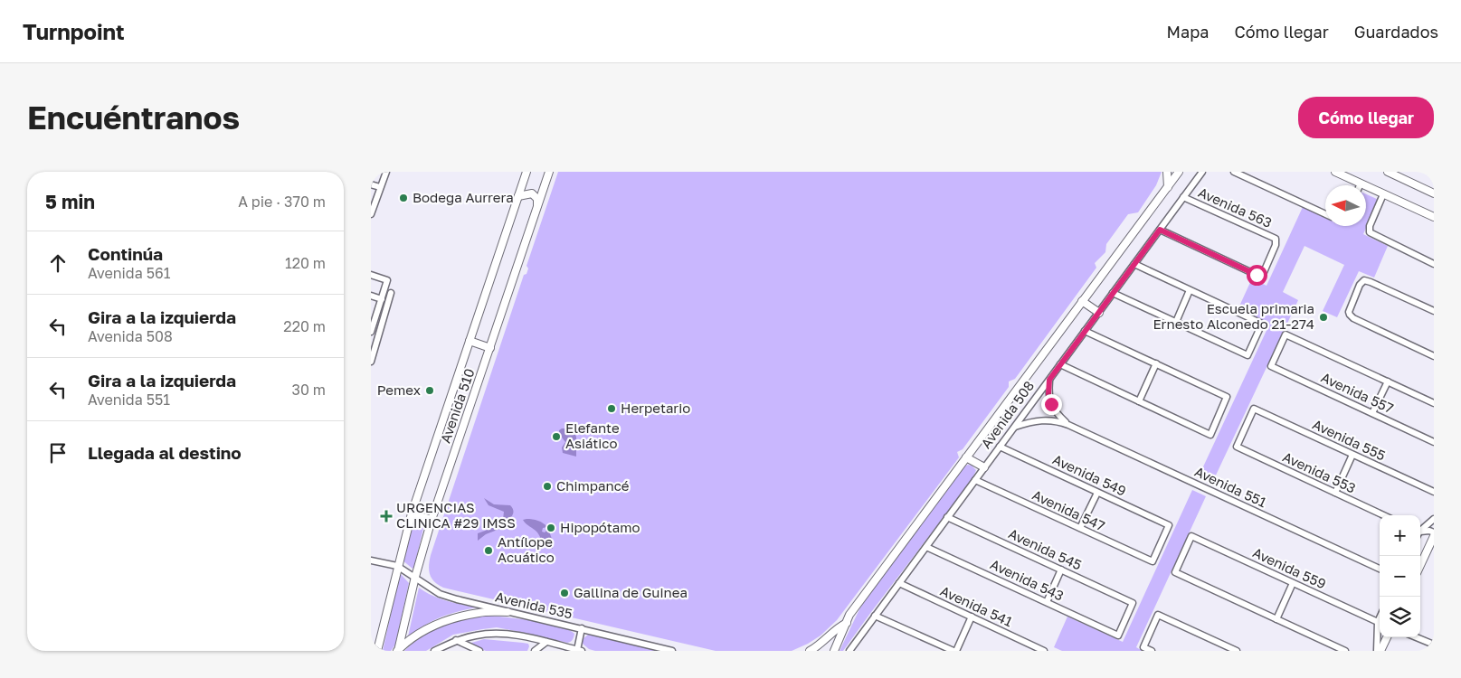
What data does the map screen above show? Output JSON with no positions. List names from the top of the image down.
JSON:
{
  "streets": {
    "main road": ["Avenida 510", "Avenida 508"],
    "street": [
      "Avenida 563",
      "Avenida 557",
      "Avenida 555",
      "Avenida 553",
      "Avenida 549",
      "Avenida 551",
      "Avenida 547",
      "Avenida 545",
      "Avenida 559",
      "Avenida 543",
      "Avenida 535",
      "Avenida 541"
    ]
  },
  "crossings": [
    ["Avenida 563", "Avenida 508"],
    ["Avenida 510", "Avenida 535"],
    ["Avenida 508", "Avenida 549"],
    ["Avenida 508", "Avenida 551"],
    ["Avenida 508", "Avenida 547"],
    ["Avenida 508", "Avenida 545"],
    ["Avenida 508", "Avenida 543"],
    ["Avenida 508", "Avenida 541"],
    ["Avenida 555", "Avenida 553"],
    ["Avenida 549", "Avenida 547"],
    ["Avenida 545", "Avenida 543"]
  ],
  "places": {
    "other": [
      "Bodega Aurrera",
      "Escuela primaria Ernesto Alconedo 21-274",
      "Pemex",
      "Herpetario",
      "Elefante Asiático",
      "Chimpancé",
      "Hipopótamo",
      "Antílope Acuático",
      "Gallina de Guinea"
    ],
    "health": ["URGENCIAS CLINICA #29 IMSS"]
  },
  "north": "left",
  "page": {
    "header": "Turnpoint",
    "nav": ["Mapa", "Cómo llegar", "Guardados"],
    "buttons": "Cómo llegar",
    "title": "Encuéntranos",
    "heading": ["5 min", "A pie · 370 m"],
    "list": [
      ["Continúa", "Avenida 561", "120 m"],
      ["Gira a la izquierda", "Avenida 508", "220 m"],
      ["Gira a la izquierda", "Avenida 551", "30 m"],
      "Llegada al destino"
    ],
    "map_buttons": ["+", "−"]
  }
}
